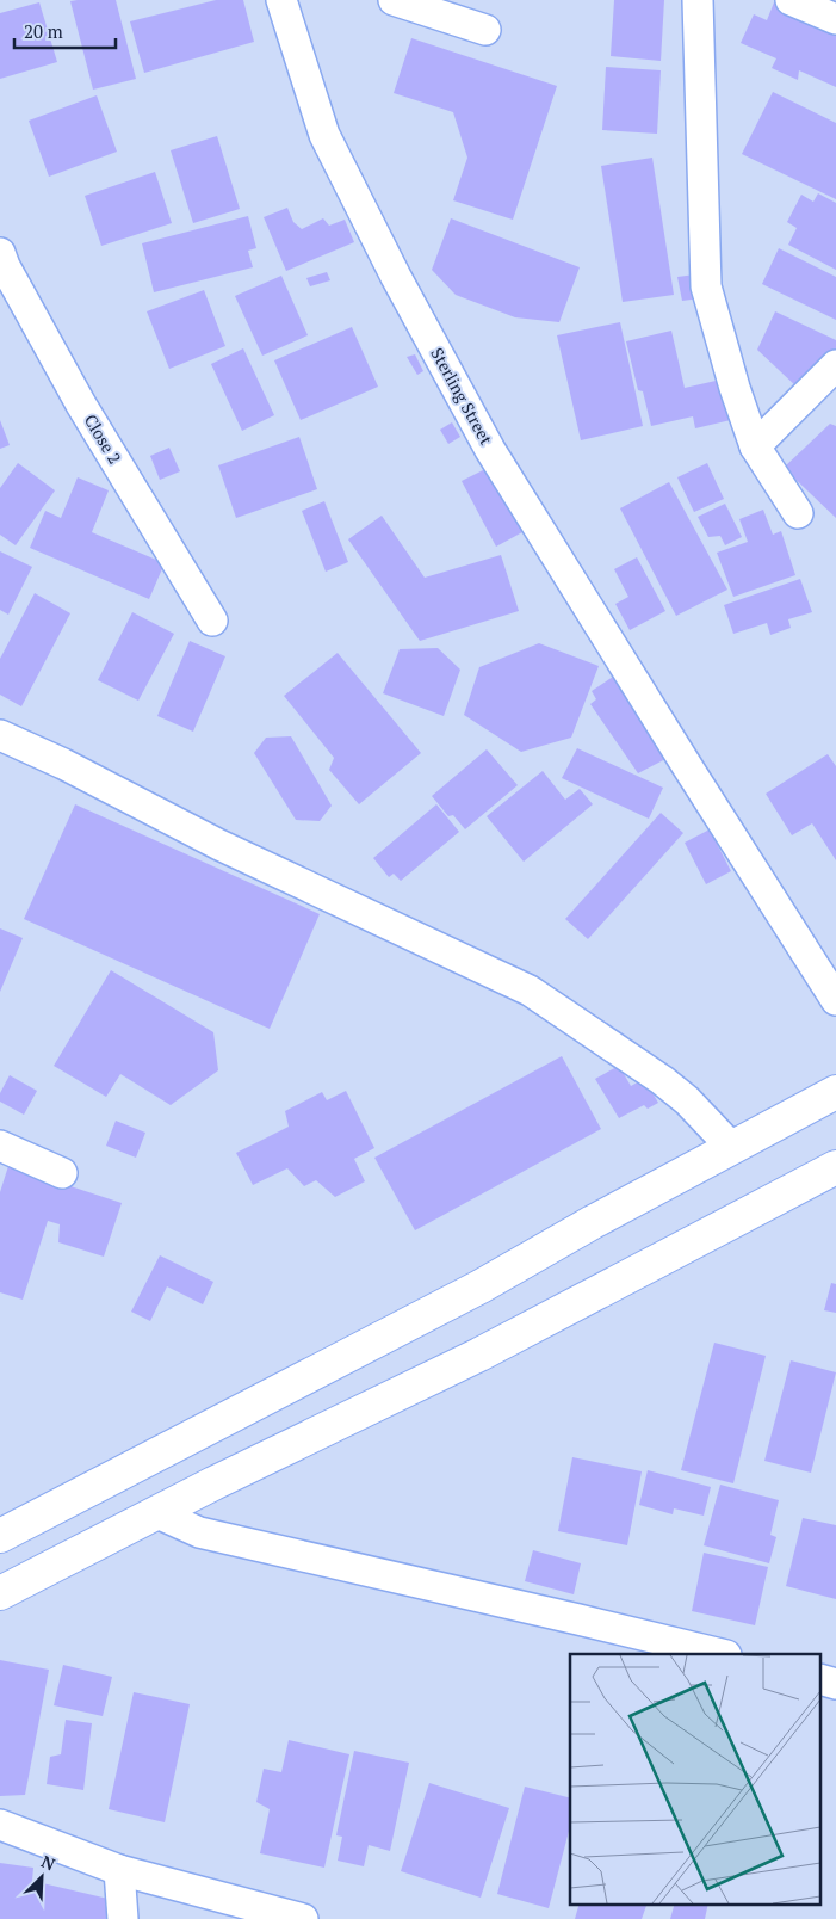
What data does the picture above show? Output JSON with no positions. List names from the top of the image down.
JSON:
{
  "streets": {
    "street": ["Sterling Street", "Close 2"]
  },
  "scale_bar": "20 m",
  "north": "top right"
}
